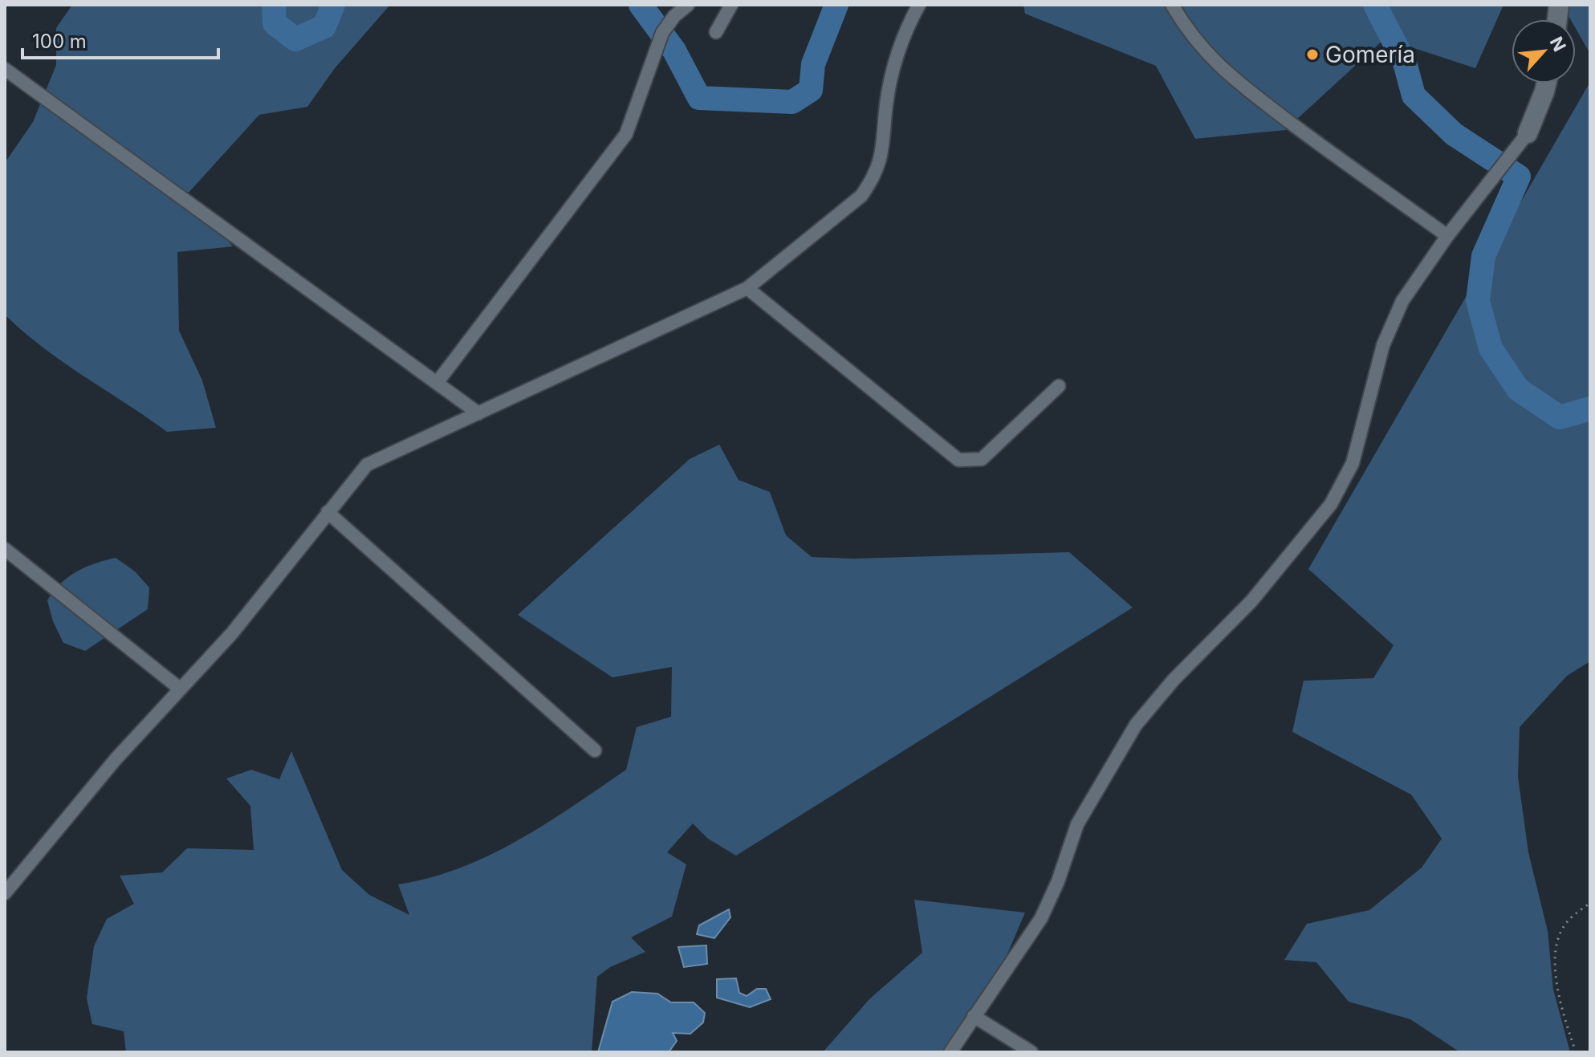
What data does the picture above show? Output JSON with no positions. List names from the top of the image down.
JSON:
{
  "places": ["Gomería"],
  "scale_bar": "100 m",
  "north": "top right"
}
